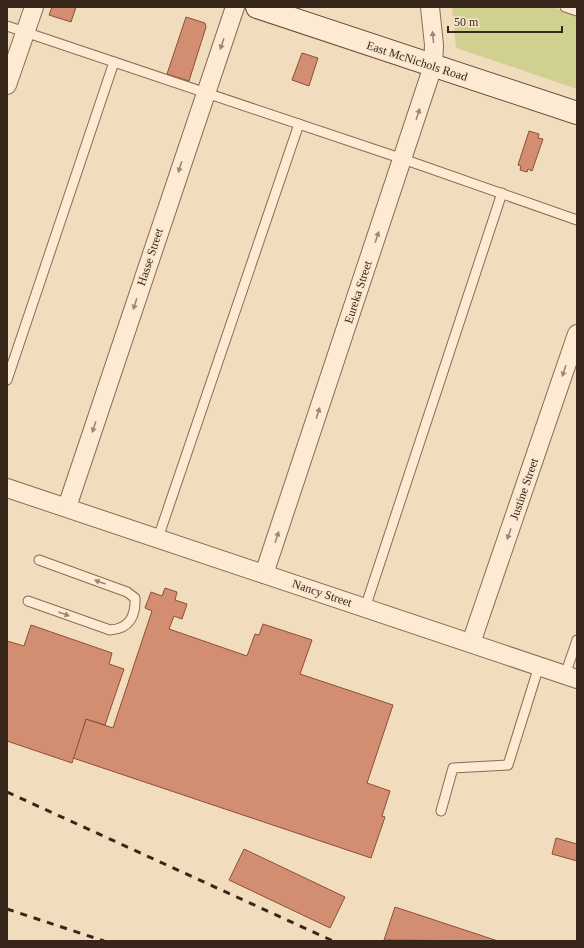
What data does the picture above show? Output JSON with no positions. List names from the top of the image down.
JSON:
{
  "streets": {
    "main road": ["East McNichols Road"],
    "street": [
      "Hasse Street",
      "Eureka Street",
      "Justine Street",
      "Nancy Street"
    ]
  },
  "crossings": [
    ["East McNichols Road", "Eureka Street"],
    ["Hasse Street", "Nancy Street"],
    ["Eureka Street", "Nancy Street"],
    ["Justine Street", "Nancy Street"]
  ],
  "one_way": ["Hasse Street", "Eureka Street", "Justine Street"],
  "scale_bar": "50 m"
}
